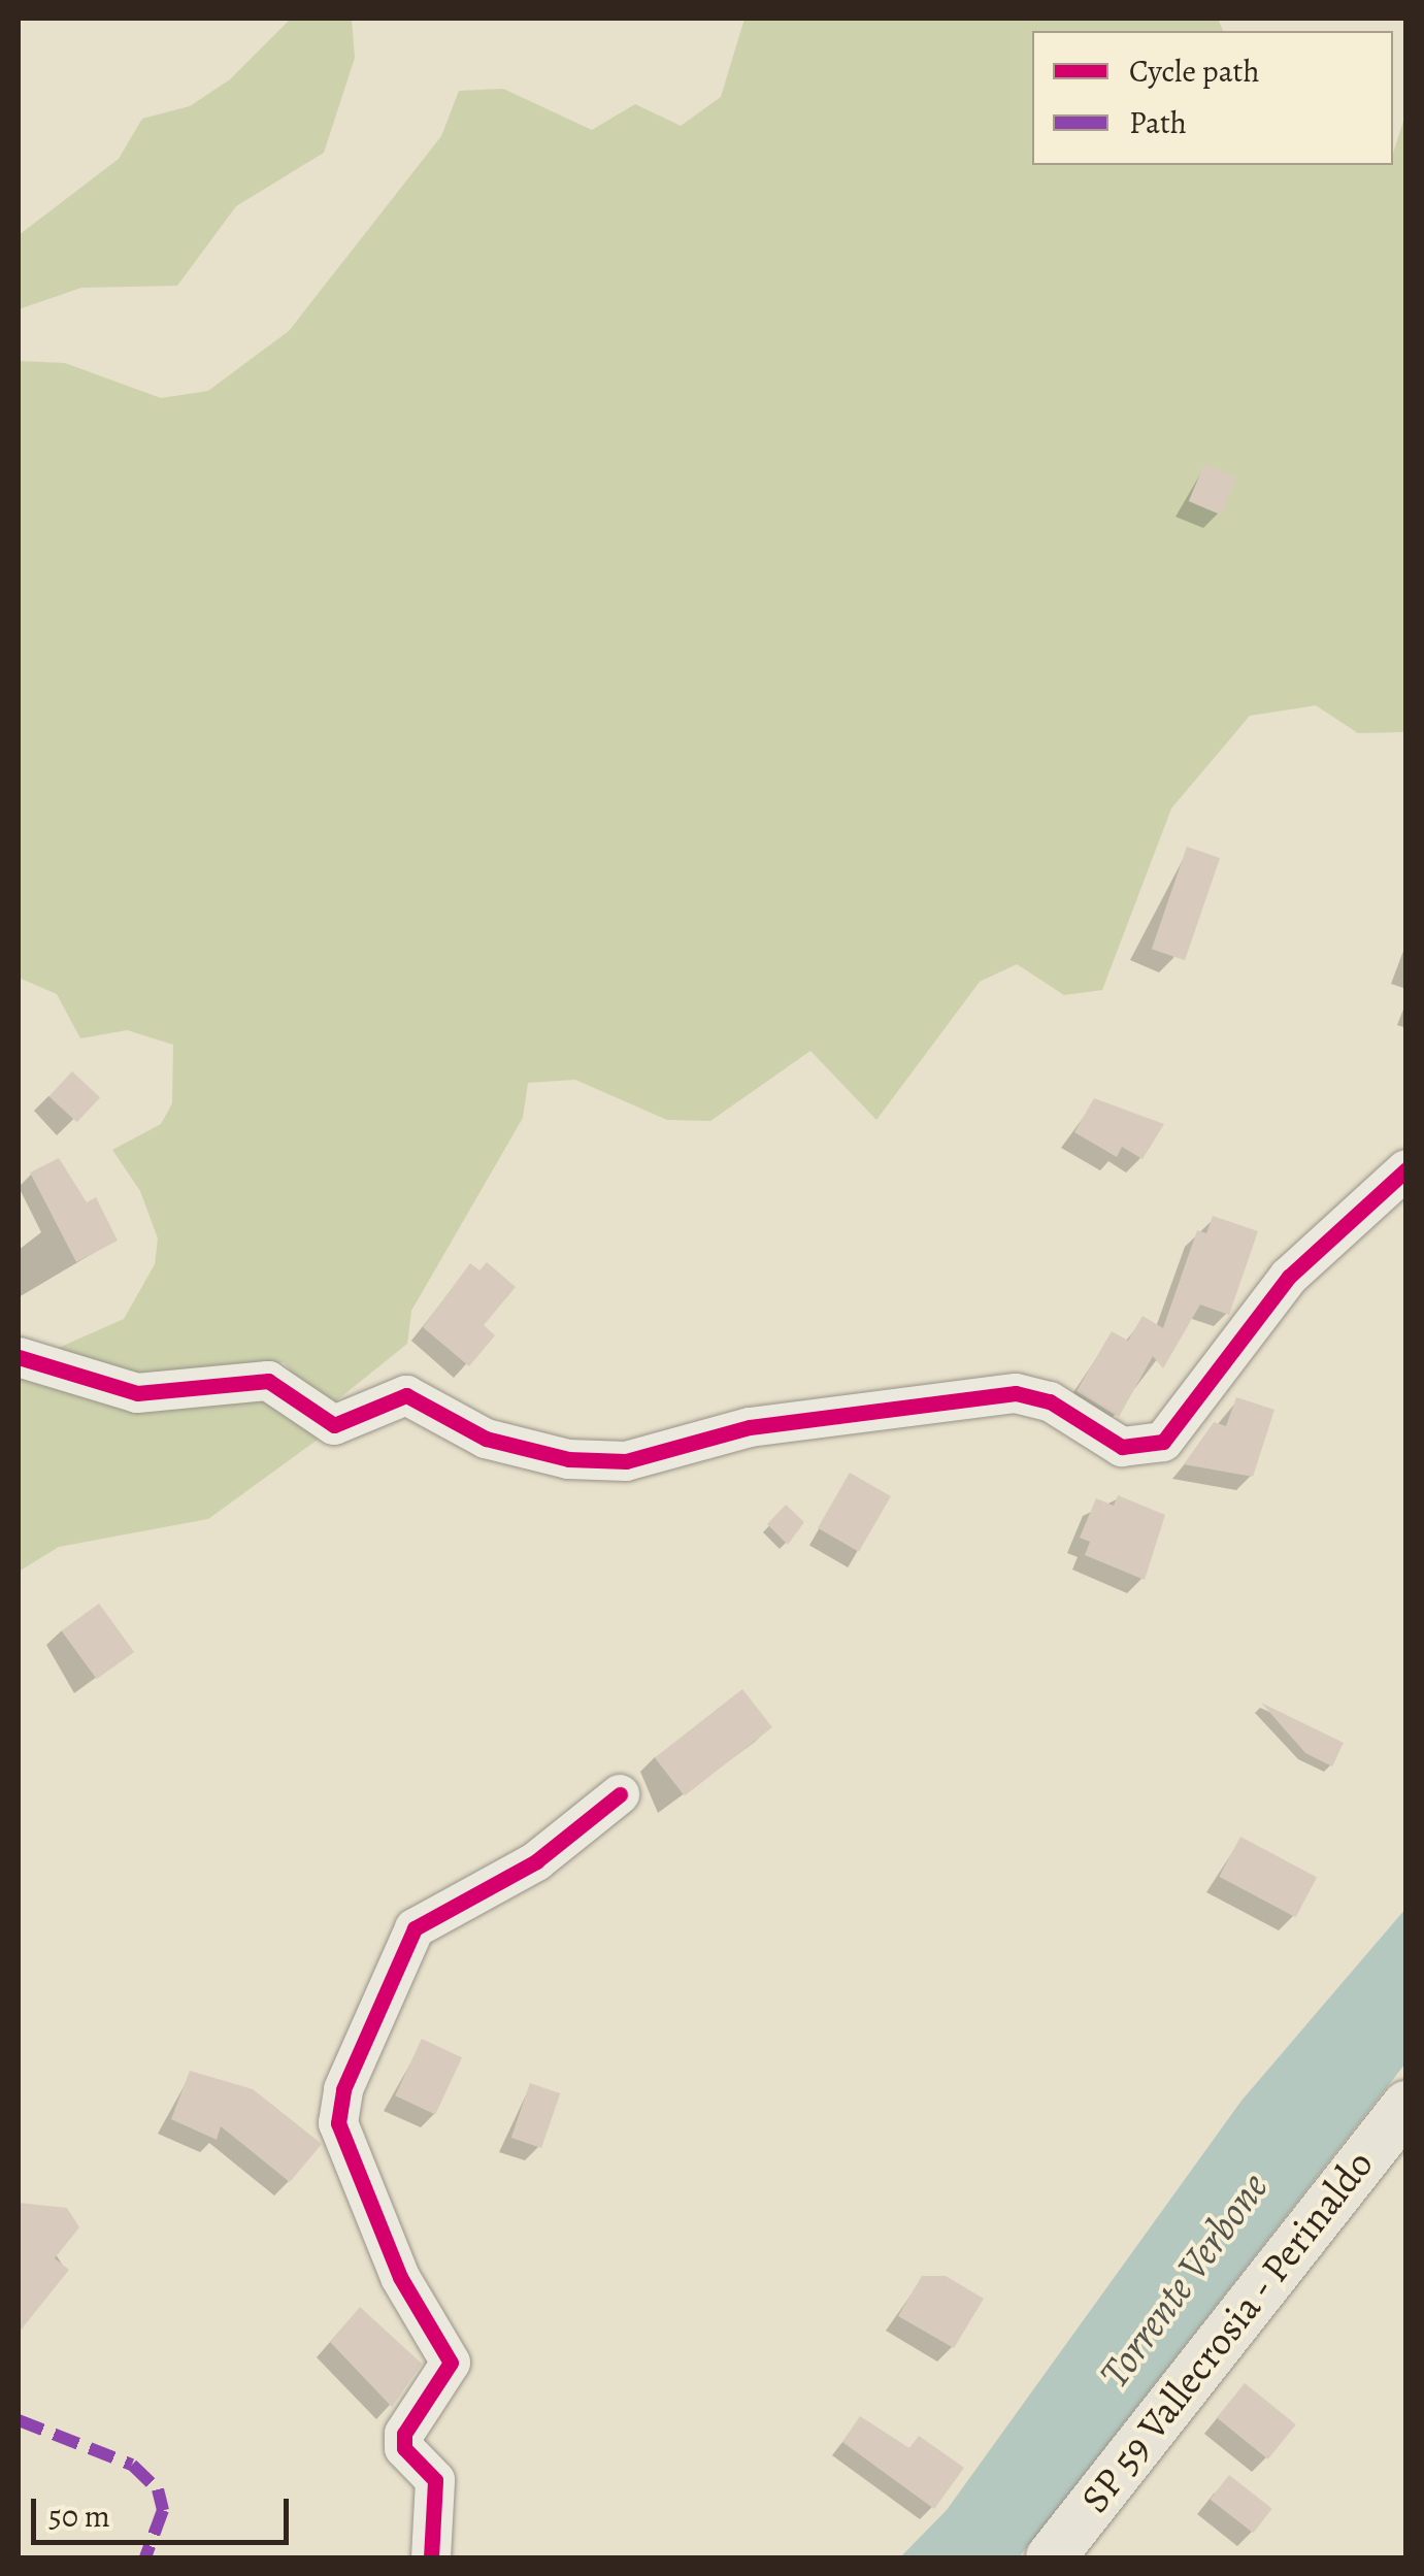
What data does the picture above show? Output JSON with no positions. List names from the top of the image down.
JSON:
{
  "streets": {
    "main road": ["SP 59 Vallecrosia - Perinaldo"]
  },
  "water": ["Torrente Verbone"],
  "legend": ["Cycle path", "Path"],
  "scale_bar": "50 m"
}
